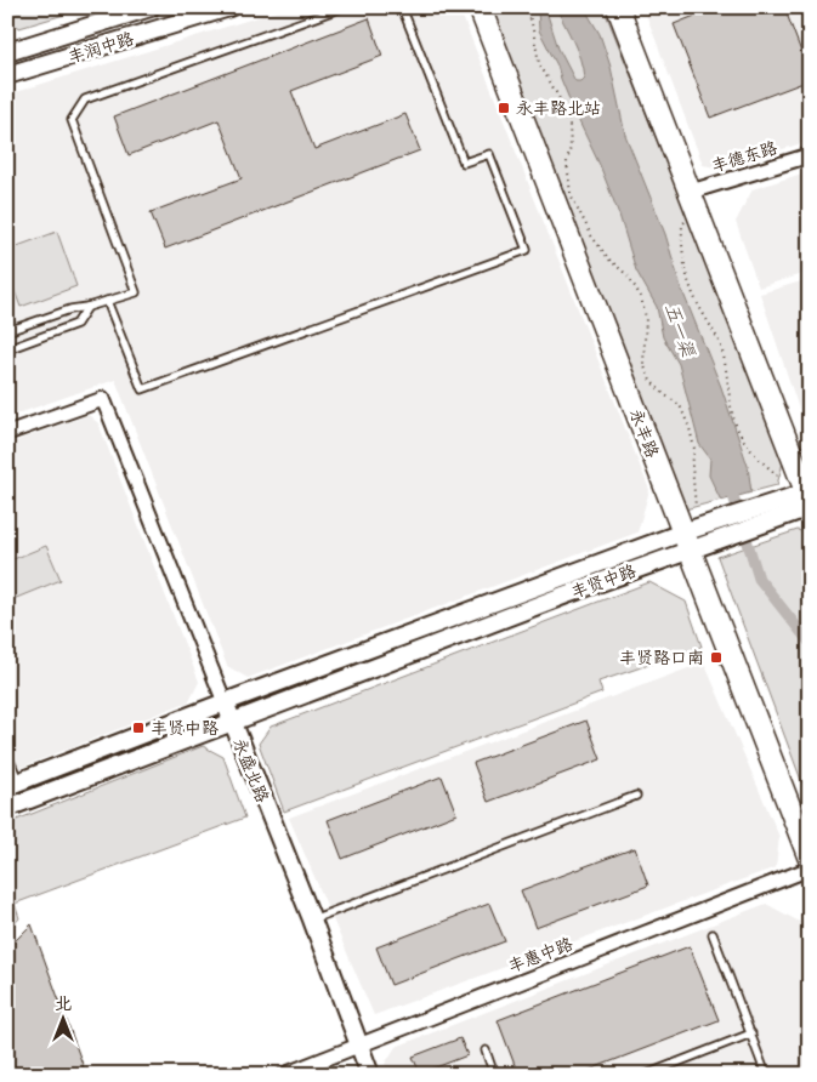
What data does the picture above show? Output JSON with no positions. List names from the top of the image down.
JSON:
{
  "streets": {
    "main road": ["永丰路"],
    "street": [
      "丰润中路",
      "丰德东路",
      "丰贤中路",
      "永盛北路",
      "丰惠中路"
    ]
  },
  "crossings": [
    ["永丰路", "丰贤中路"],
    ["丰贤中路", "永盛北路"],
    ["永盛北路", "丰惠中路"]
  ],
  "water": ["五一渠"],
  "places": {
    "transit": ["永丰路北站", "丰贤路口南", "丰贤中路"]
  },
  "north": "top"
}
